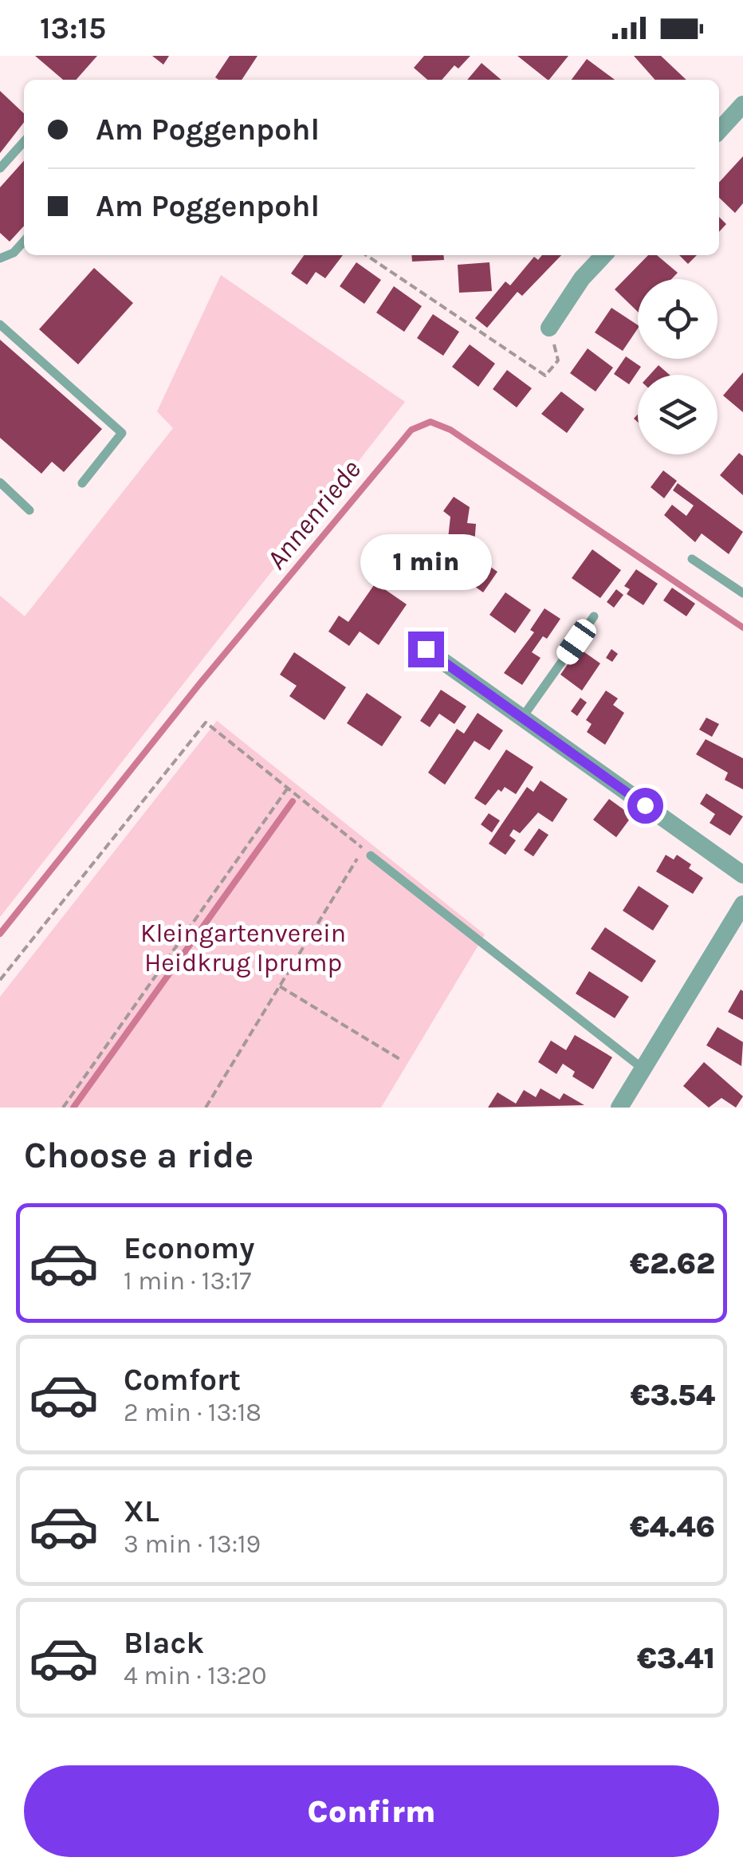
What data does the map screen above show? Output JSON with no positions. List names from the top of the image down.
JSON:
{
  "water": ["Annenriede"],
  "parks": ["Kleingartenverein Heidkrug Iprump"],
  "page": {
    "status": "13:15",
    "banner": ["Am Poggenpohl", "Am Poggenpohl"],
    "bubble": "1 min",
    "heading": "Choose a ride",
    "list": [
      {
        "name": "Economy",
        "note": "1 min · 13:17",
        "value": "€2.62"
      },
      {
        "name": "Comfort",
        "note": "2 min · 13:18",
        "value": "€3.54"
      },
      {
        "name": "XL",
        "note": "3 min · 13:19",
        "value": "€4.46"
      },
      {
        "name": "Black",
        "note": "4 min · 13:20",
        "value": "€3.41"
      }
    ],
    "buttons": "Confirm"
  }
}
